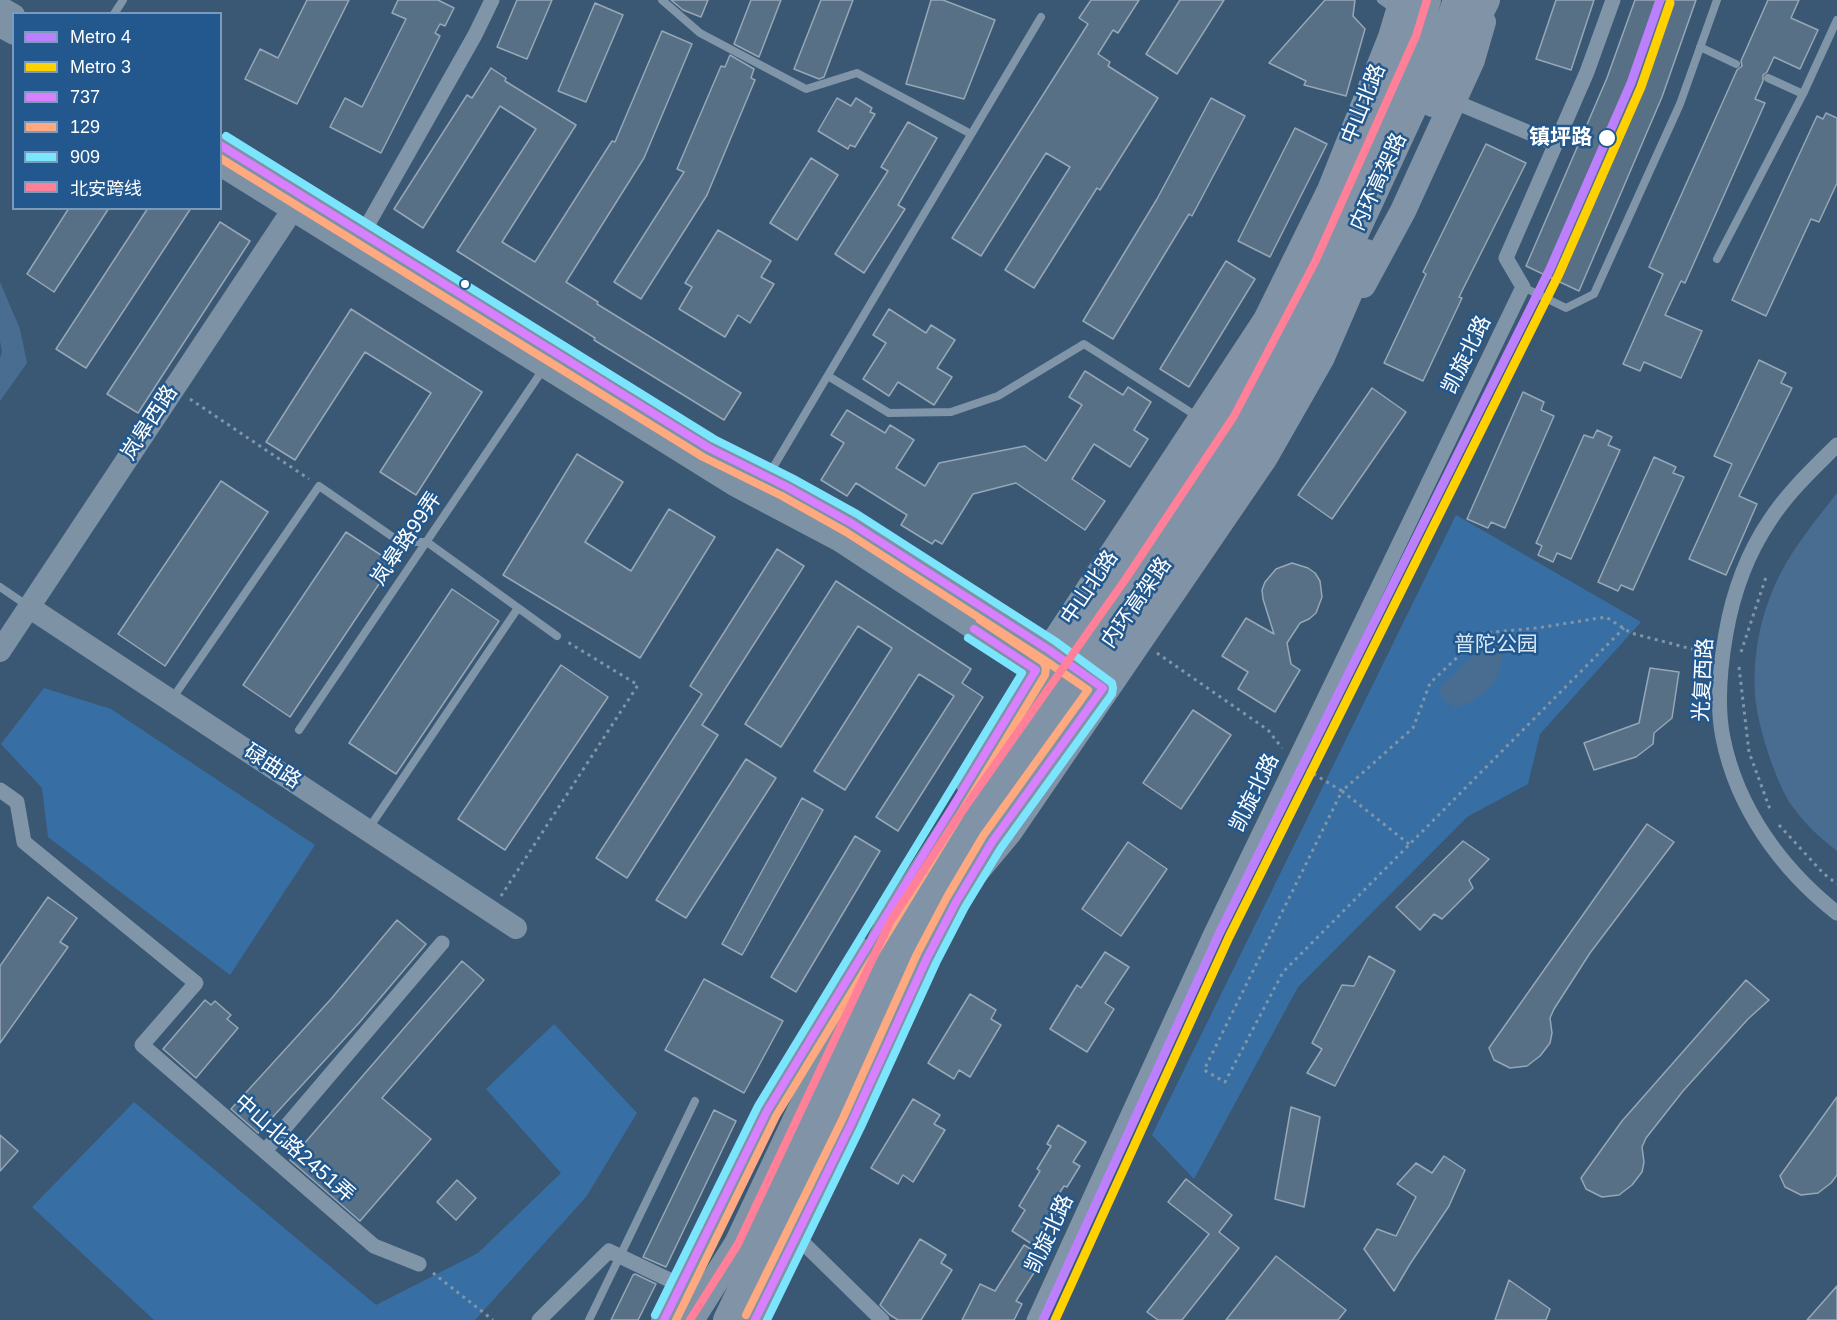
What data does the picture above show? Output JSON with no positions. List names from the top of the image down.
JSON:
{
  "streets": {
    "highway": ["内环高架路"],
    "main road": ["中山北路", "岚皋西路", "碌曲路"],
    "street": ["凯旋北路", "光复西路", "中山北路2451弄"],
    "lane": ["岚皋路99弄"]
  },
  "crossings": [
    ["岚皋西路", "碌曲路"]
  ],
  "parks": ["普陀公园"],
  "places": ["镇坪路"],
  "lines": [
    "metro line 4",
    "transit line 北安跨线",
    "metro line 3",
    "transit line 909",
    "transit line 737",
    "transit line 129"
  ],
  "legend": [
    "Metro 4",
    "Metro 3",
    "737",
    "129",
    "909",
    "北安跨线"
  ]
}
